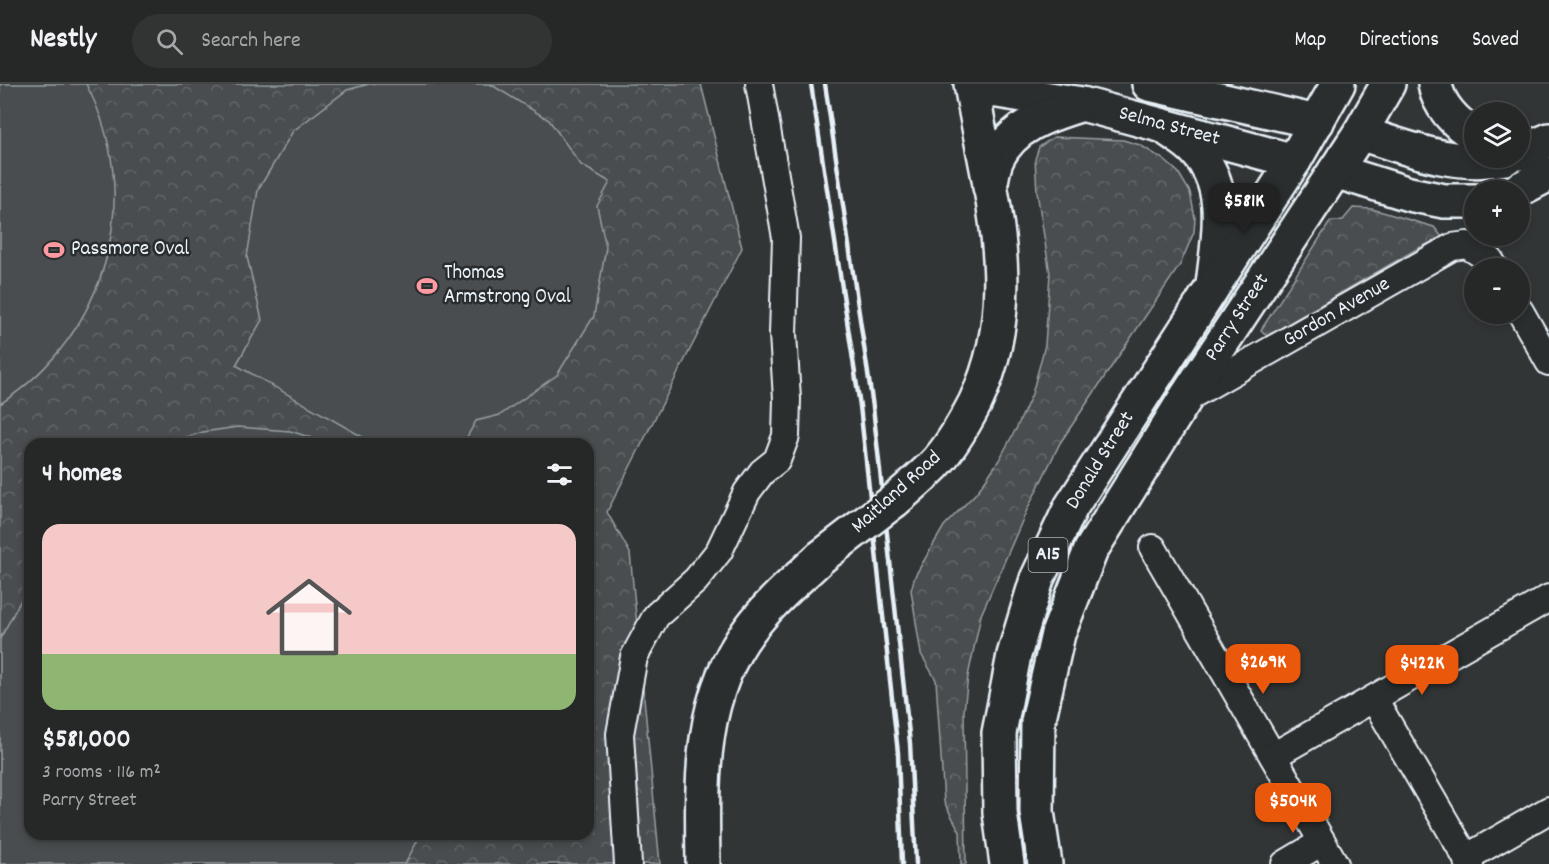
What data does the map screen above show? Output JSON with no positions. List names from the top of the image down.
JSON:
{
  "streets": {
    "main road": [
      "Selma Street",
      "Parry Street",
      "Donald Street",
      "Maitland Road",
      "A15"
    ],
    "street": ["Gordon Avenue"]
  },
  "crossings": [
    ["Selma Street", "Parry Street"],
    ["Selma Street", "Maitland Road"],
    ["Gordon Avenue", "Parry Street"],
    ["Gordon Avenue", "Donald Street"],
    ["Parry Street", "Donald Street"]
  ],
  "places": {
    "sports": ["Passmore Oval", "Thomas Armstrong Oval"]
  },
  "page": {
    "header": "Nestly",
    "search": "Search here",
    "nav": ["Map", "Directions", "Saved"],
    "map_buttons": ["+", "−"],
    "price": [
      "$581K",
      "$269K",
      "$422K",
      "$504K"
    ],
    "heading": "4 homes",
    "list": [
      {
        "name": "$581,000",
        "note": "3 rooms · 116 m² · Parry Street"
      }
    ]
  }
}
